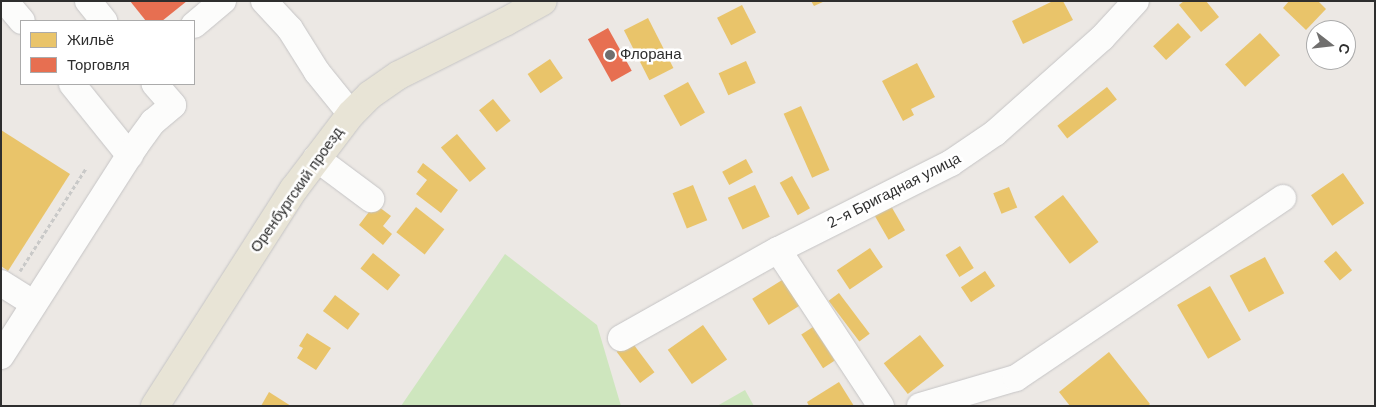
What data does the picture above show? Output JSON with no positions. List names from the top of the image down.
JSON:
{
  "streets": {
    "main road": ["Оренбургский проезд"],
    "street": ["2-я Бригадная улица"]
  },
  "places": ["Флорана"],
  "legend": ["Жильё", "Торговля"],
  "north": "right"
}
